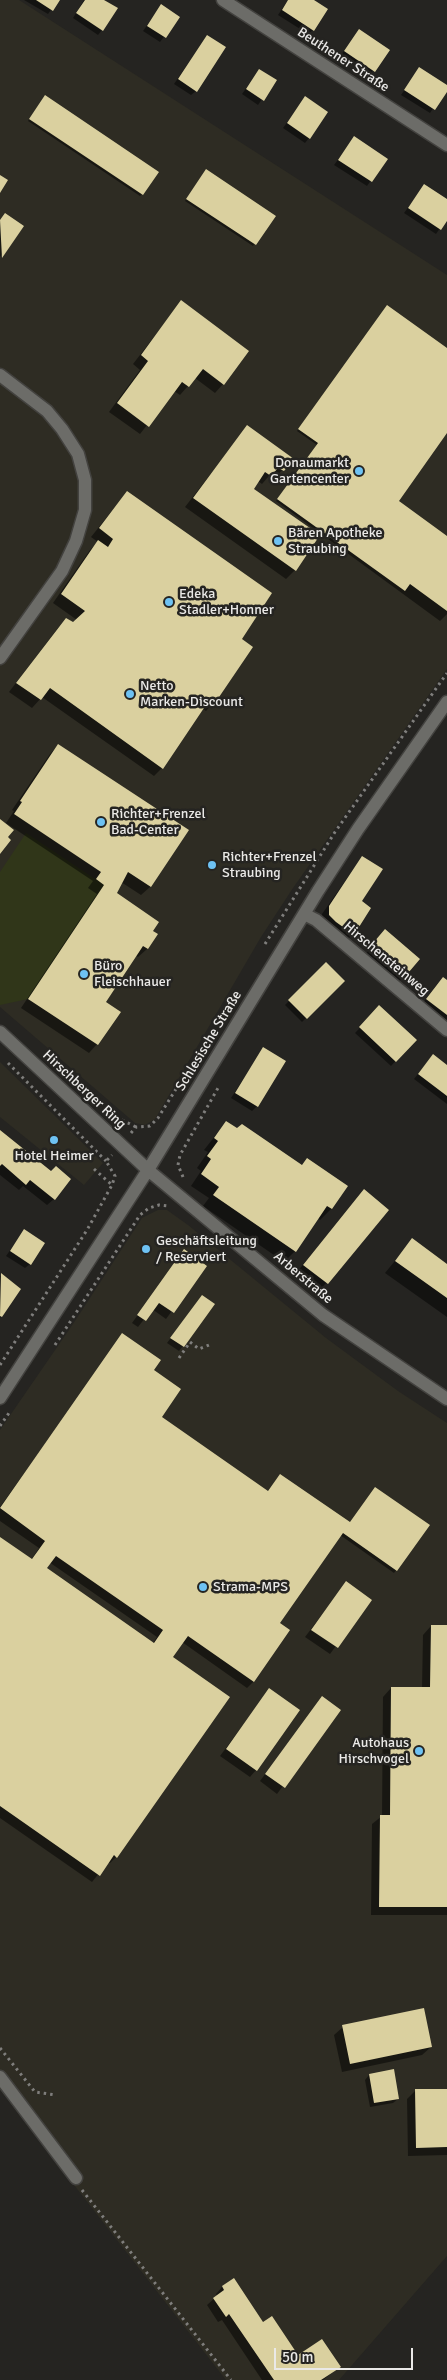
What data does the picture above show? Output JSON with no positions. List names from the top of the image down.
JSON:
{
  "streets": {
    "street": [
      "Beuthener Straße",
      "Hirschensteinweg",
      "Schlesische Straße",
      "Hirschberger Ring",
      "Arberstraße"
    ]
  },
  "crossings": [
    ["Hirschensteinweg", "Schlesische Straße"],
    ["Schlesische Straße", "Hirschberger Ring"],
    ["Schlesische Straße", "Arberstraße"],
    ["Hirschberger Ring", "Arberstraße"]
  ],
  "places": [
    "Donaumarkt Gartencenter",
    "Bären Apotheke Straubing",
    "Edeka Stadler+Honner",
    "Netto Marken-Discount",
    "Richter+Frenzel Bad-Center",
    "Richter+Frenzel Straubing",
    "Büro Fleischhauer",
    "Hotel Heimer",
    "Geschäftsleitung / Reserviert",
    "Strama-MPS",
    "Autohaus Hirschvogel"
  ],
  "scale_bar": "50 m"
}
